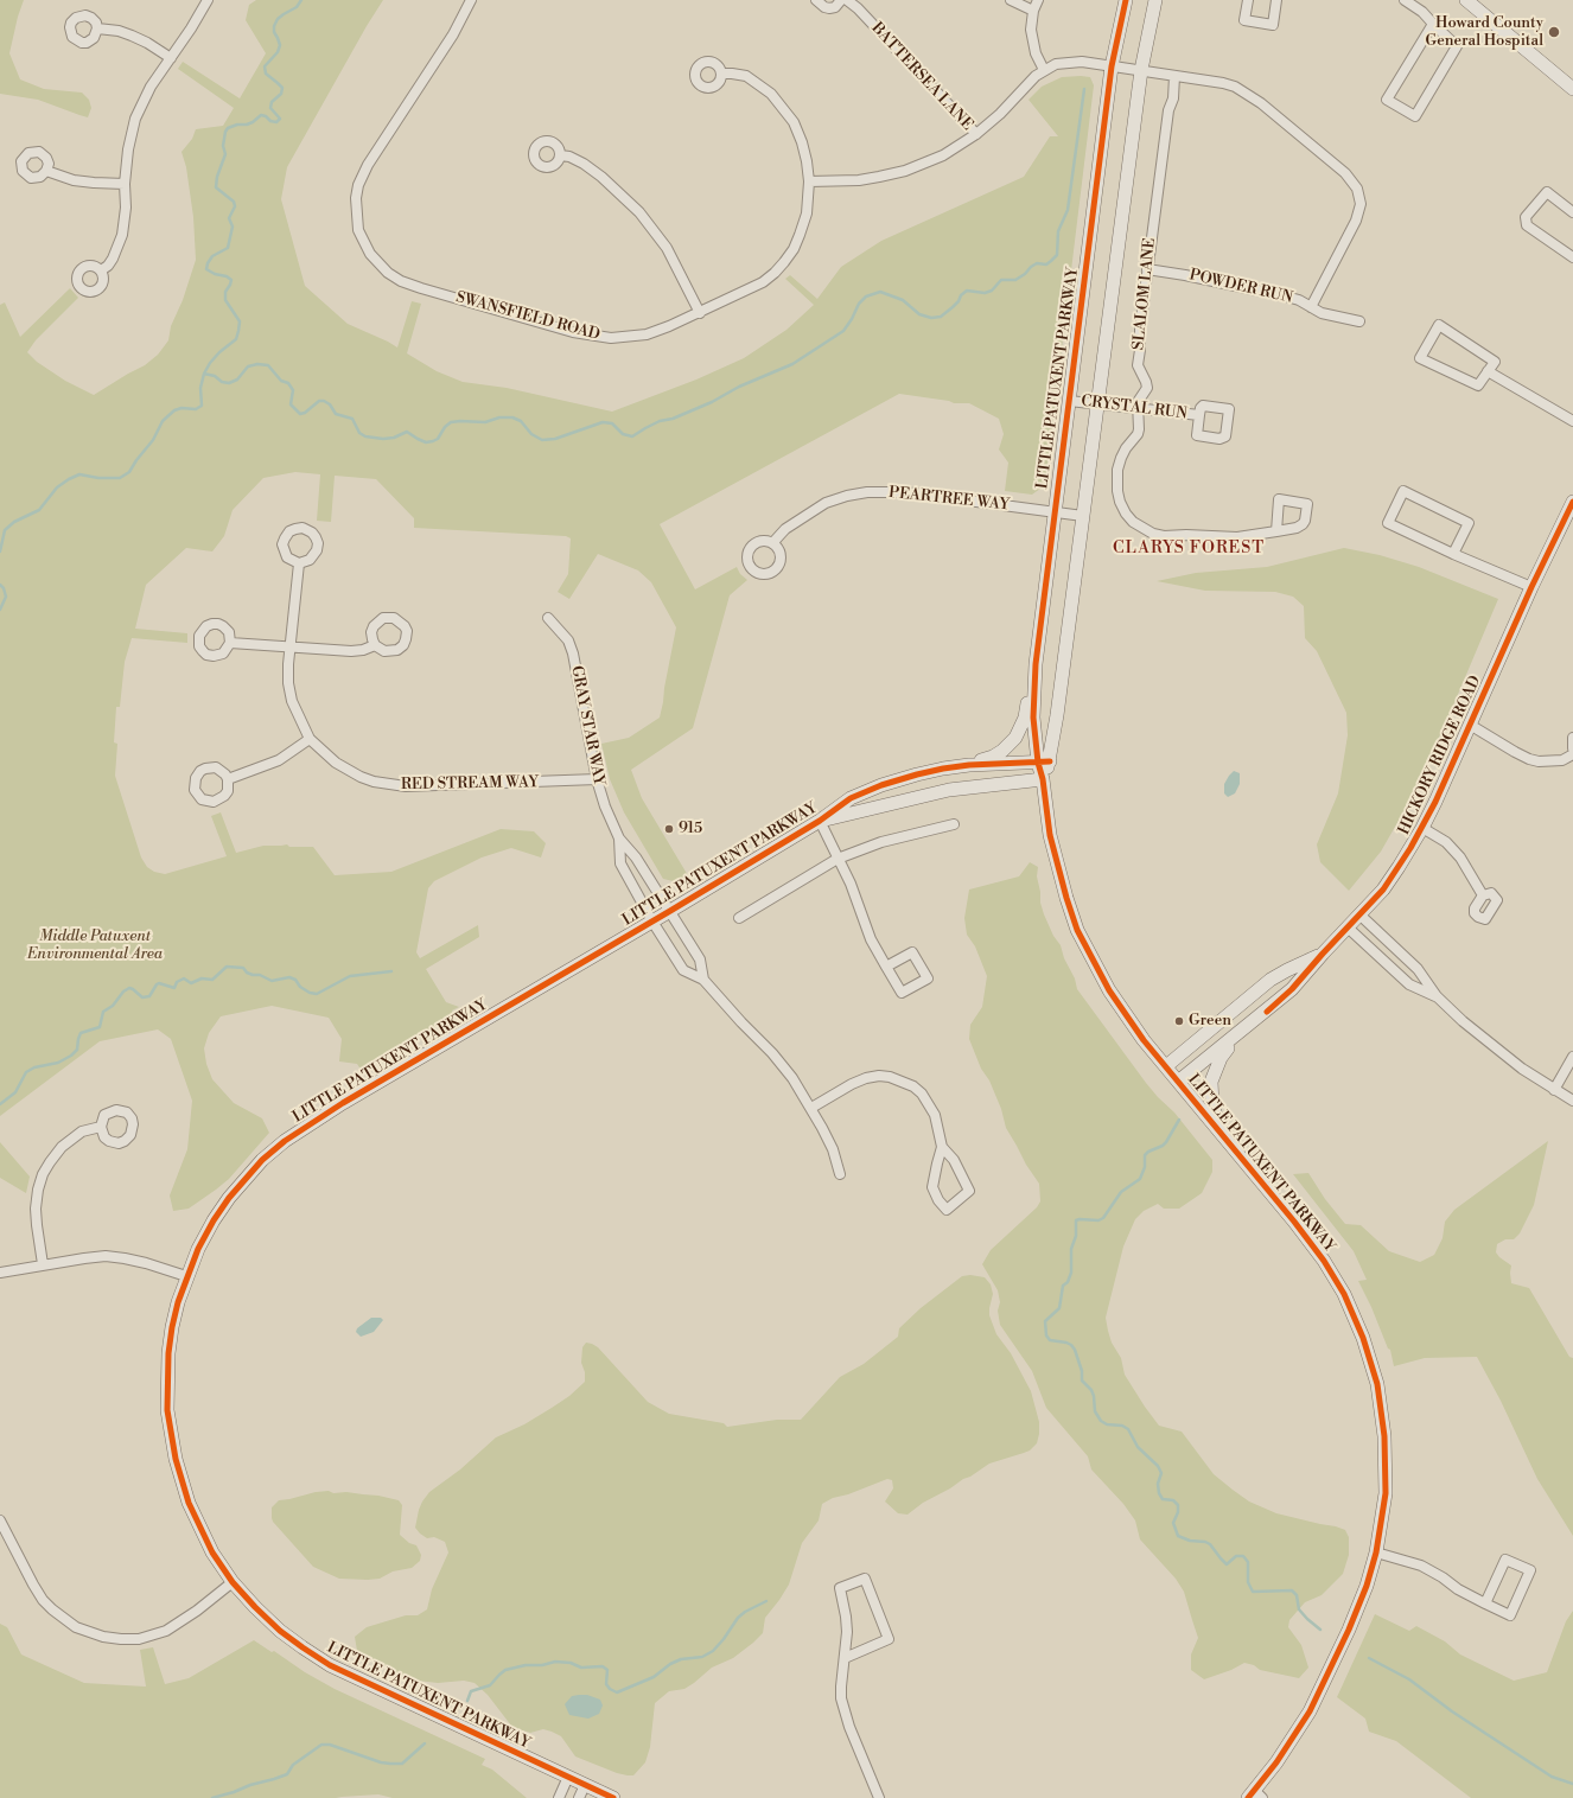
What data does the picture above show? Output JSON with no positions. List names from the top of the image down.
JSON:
{
  "streets": {
    "street": [
      "BATTERSEA LANE",
      "POWDER RUN",
      "SLALOM LANE",
      "SWANSFIELD ROAD",
      "LITTLE PATUXENT PARKWAY",
      "CRYSTAL RUN",
      "PEARTREE WAY",
      "GRAY STAR WAY",
      "HICKORY RIDGE ROAD",
      "RED STREAM WAY"
    ]
  },
  "crossings": [
    ["POWDER RUN", "SLALOM LANE"],
    ["SLALOM LANE", "CRYSTAL RUN"],
    ["LITTLE PATUXENT PARKWAY", "CRYSTAL RUN"],
    ["LITTLE PATUXENT PARKWAY", "PEARTREE WAY"],
    ["LITTLE PATUXENT PARKWAY", "GRAY STAR WAY"],
    ["LITTLE PATUXENT PARKWAY", "HICKORY RIDGE ROAD"],
    ["GRAY STAR WAY", "RED STREAM WAY"]
  ],
  "districts": ["CLARYS FOREST"],
  "parks": ["Middle Patuxent Environmental Area"],
  "places": ["Howard County General Hospital", "915", "Green"]
}
